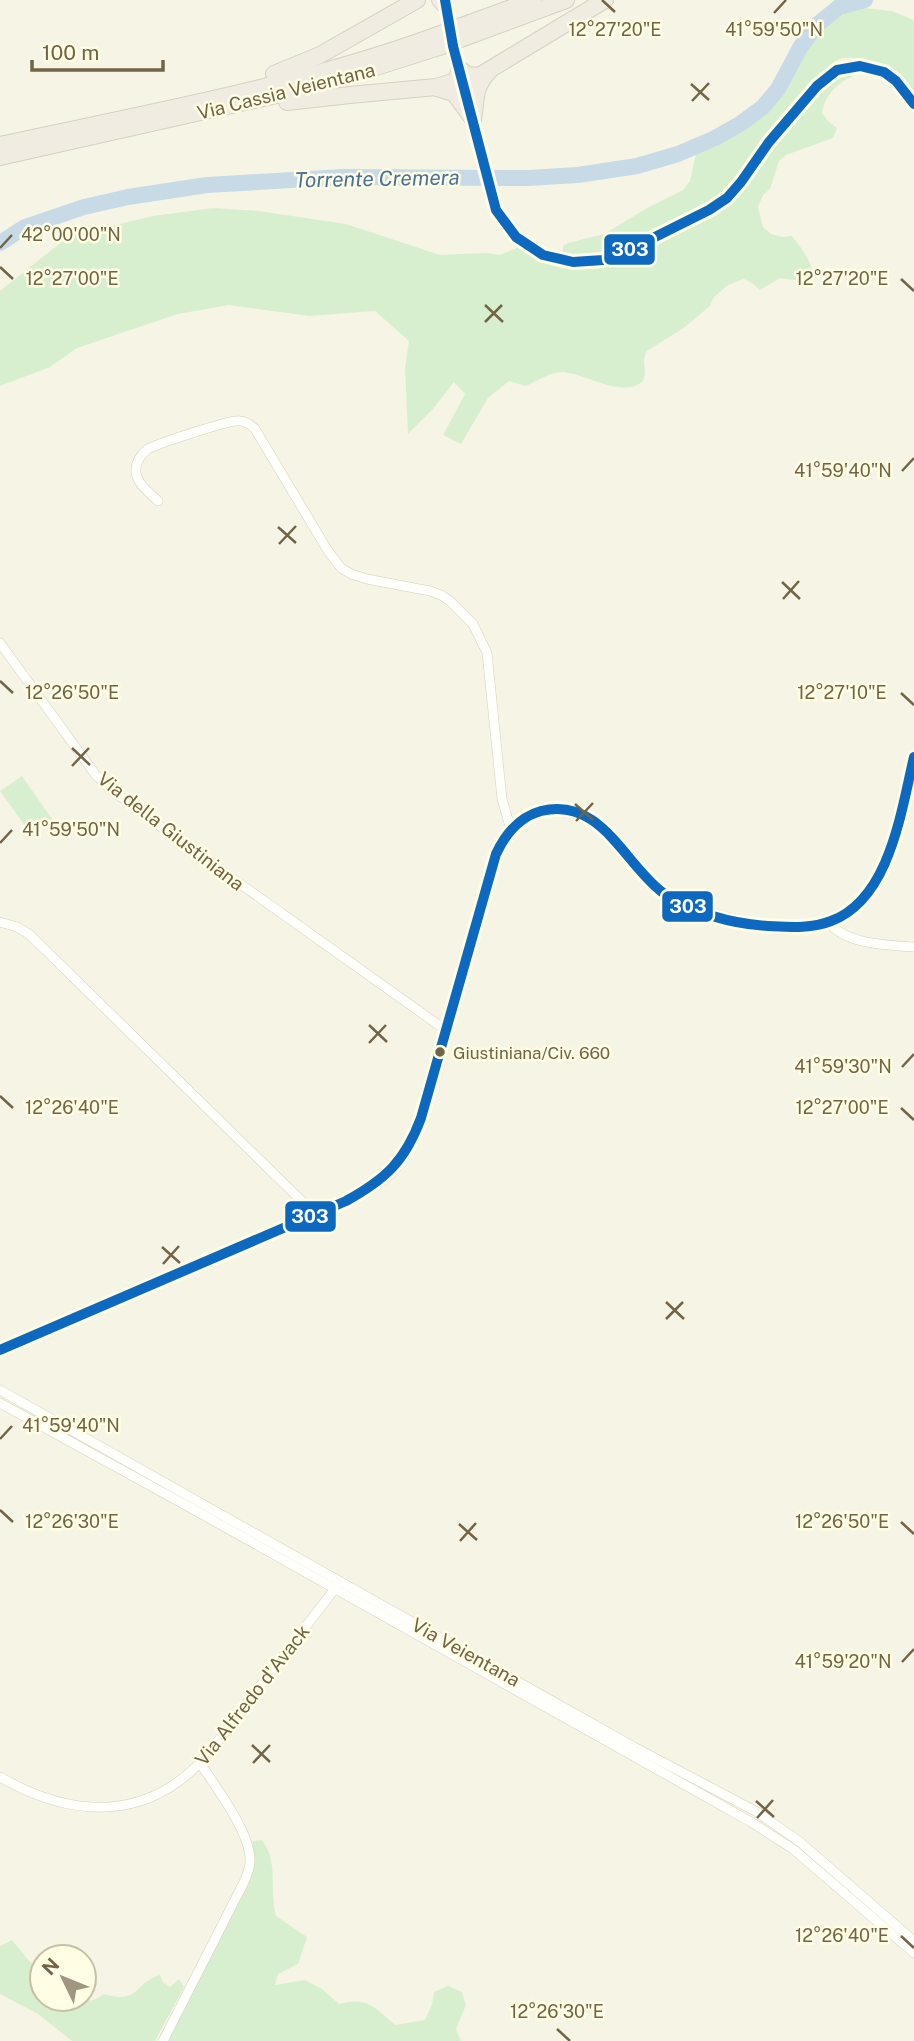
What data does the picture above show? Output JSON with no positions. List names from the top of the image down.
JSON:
{
  "streets": {
    "highway": ["Via Cassia Veientana"],
    "street": ["Via della Giustiniana", "Via Veientana", "Via Alfredo d'Avack"]
  },
  "crossings": [
    ["Via Veientana", "Via Alfredo d'Avack"]
  ],
  "water": ["Torrente Cremera"],
  "places": ["Giustiniana/Civ. 660"],
  "lines": ["transit line 303"],
  "scale_bar": "100 m",
  "north": "top left",
  "coordinates": [
    "12°27'20\"E",
    "41°59'50\"N",
    "42°00'00\"N",
    "12°27'00\"E",
    "41°59'40\"N",
    "12°27'10\"E",
    "12°26'50\"E",
    "41°59'30\"N",
    "12°26'40\"E",
    "12°26'30\"E",
    "41°59'20\"N"
  ]
}
